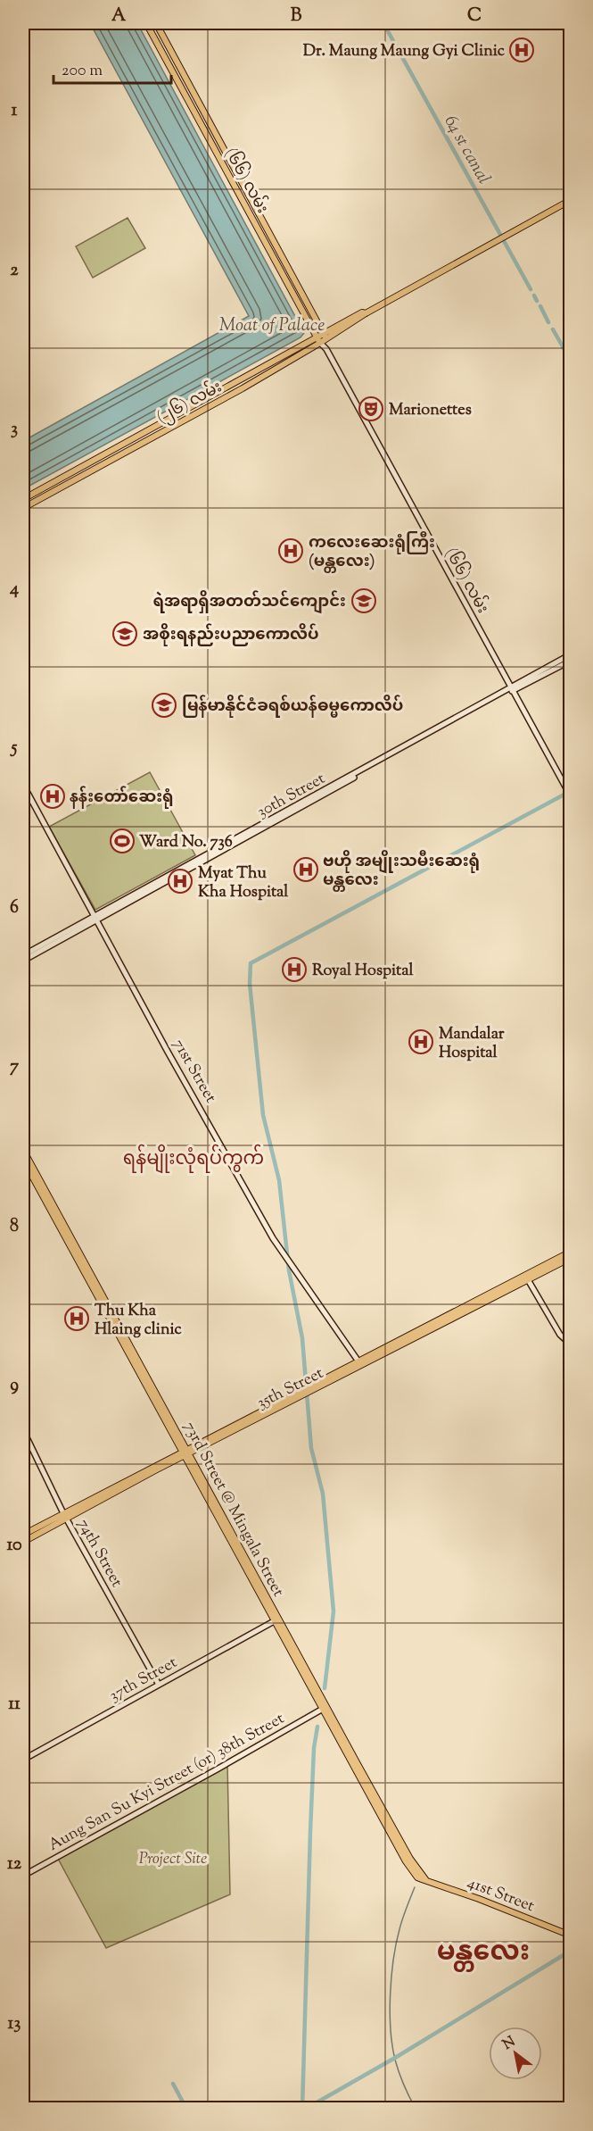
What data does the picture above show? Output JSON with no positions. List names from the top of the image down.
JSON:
{
  "streets": {
    "main road": [
      "(၆၆) လမ်း",
      "(၂၆) လမ်း",
      "30th Street",
      "71st Street",
      "35th Street",
      "73rd Street @ Mingala Street",
      "74th Street",
      "37th Street",
      "Aung San Su Kyi Street (or) 38th Street",
      "41st Street"
    ]
  },
  "crossings": [
    ["(၆၆) လမ်း", "(၂၆) လမ်း"],
    ["(၆၆) လမ်း", "30th Street"],
    ["30th Street", "71st Street"],
    ["71st Street", "35th Street"],
    ["35th Street", "73rd Street @ Mingala Street"],
    ["35th Street", "74th Street"],
    ["73rd Street @ Mingala Street", "37th Street"],
    ["73rd Street @ Mingala Street", "Aung San Su Kyi Street (or) 38th Street"],
    ["73rd Street @ Mingala Street", "41st Street"],
    ["74th Street", "37th Street"]
  ],
  "districts": ["ရန်မျိုးလုံရပ်ကွက်", "မန္တလေး"],
  "water": ["64 st canal", "Moat of Palace"],
  "parks": ["Project Site"],
  "places": {
    "hospital": [
      "Dr. Maung Maung Gyi Clinic",
      "ကလေးဆေးရုံကြီး (မန္တလေး)",
      "နန်းတော်ဆေးရုံ",
      "ဗဟို အမျိုးသမီးဆေးရုံ မန္တလေး",
      "Myat Thu Kha Hospital",
      "Royal Hospital",
      "Mandalar Hospital",
      "Thu Kha Hlaing clinic"
    ],
    "theatre": ["Marionettes"],
    "school or university": ["ရဲအရာရှိအတတ်သင်ကျောင်း", "အစိုးရနည်းပညာကောလိပ်", "မြန်မာနိုင်ငံခရစ်ယန်ဓမ္မကောလိပ်"],
    "sports": ["Ward No. 736"]
  },
  "scale_bar": "200 m",
  "north": "top left",
  "grid": {
    "columns": ["A", "B", "C"],
    "rows": [
      "1",
      "2",
      "3",
      "4",
      "5",
      "6",
      "7",
      "8",
      "9",
      "10",
      "11",
      "12",
      "13"
    ]
  }
}
